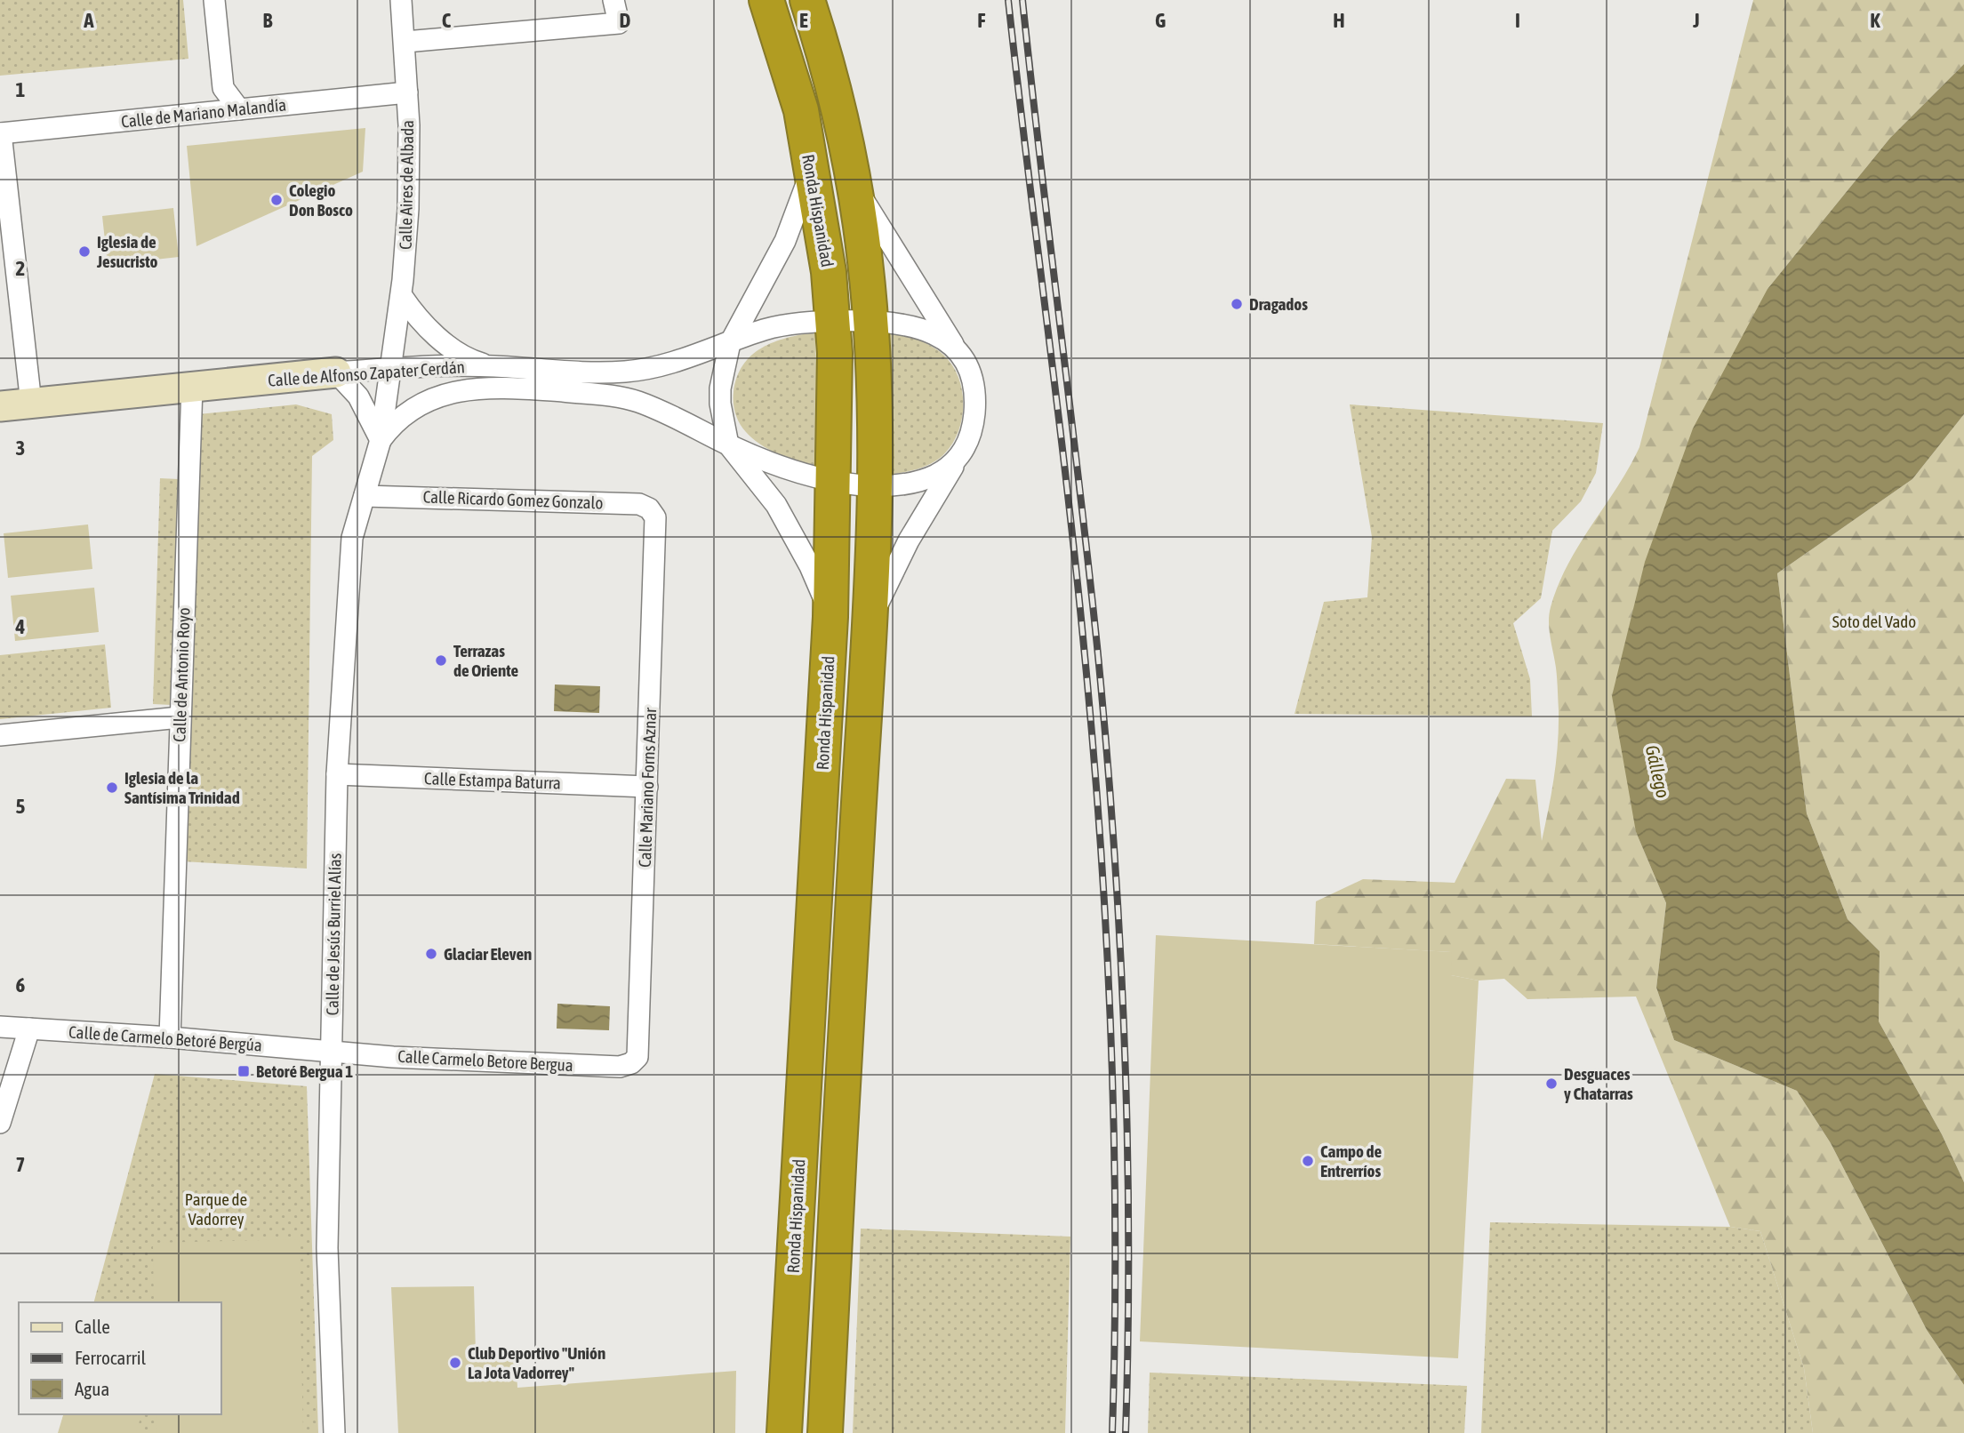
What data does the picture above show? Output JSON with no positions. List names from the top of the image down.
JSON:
{
  "streets": {
    "highway": ["Ronda Hispanidad"],
    "street": [
      "Calle de Mariano Malandía",
      "Calle Aires de Albada",
      "Calle de Alfonso Zapater Cerdán",
      "Calle Ricardo Gomez Gonzalo",
      "Calle de Antonio Royo",
      "Calle Estampa Baturra",
      "Calle Mariano Forns Aznar",
      "Calle de Jesús Burriel Alías",
      "Calle de Carmelo Betoré Bergúa",
      "Calle Carmelo Betore Bergua"
    ]
  },
  "crossings": [
    ["Calle de Mariano Malandía", "Calle Aires de Albada"],
    ["Calle Aires de Albada", "Calle de Alfonso Zapater Cerdán"],
    ["Calle Aires de Albada", "Calle de Jesús Burriel Alías"],
    ["Ronda Hispanidad", "Calle de Alfonso Zapater Cerdán"],
    ["Calle de Alfonso Zapater Cerdán", "Calle de Antonio Royo"],
    ["Calle Ricardo Gomez Gonzalo", "Calle Mariano Forns Aznar"],
    ["Calle Ricardo Gomez Gonzalo", "Calle de Jesús Burriel Alías"],
    ["Calle de Antonio Royo", "Calle de Carmelo Betoré Bergúa"],
    ["Calle Estampa Baturra", "Calle Mariano Forns Aznar"],
    ["Calle Estampa Baturra", "Calle de Jesús Burriel Alías"],
    ["Calle Mariano Forns Aznar", "Calle Carmelo Betore Bergua"],
    ["Calle de Jesús Burriel Alías", "Calle de Carmelo Betoré Bergúa"],
    ["Calle de Jesús Burriel Alías", "Calle Carmelo Betore Bergua"],
    ["Calle de Carmelo Betoré Bergúa", "Calle Carmelo Betore Bergua"]
  ],
  "water": ["Gállego"],
  "parks": ["Soto del Vado", "Parque de Vadorrey"],
  "places": {
    "other": [
      "Colegio Don Bosco",
      "Iglesia de Jesucristo",
      "Dragados",
      "Terrazas de Oriente",
      "Iglesia de la Santísima Trinidad",
      "Glaciar Eleven",
      "Desguaces y Chatarras",
      "Campo de Entrerríos",
      "Club Deportivo \"Unión La Jota Vadorrey\""
    ],
    "transit": ["Betoré Bergua 1"]
  },
  "legend": ["Calle", "Ferrocarril", "Agua"],
  "grid": {
    "columns": [
      "A",
      "B",
      "C",
      "D",
      "E",
      "F",
      "G",
      "H",
      "I",
      "J",
      "K"
    ],
    "rows": [
      "1",
      "2",
      "3",
      "4",
      "5",
      "6",
      "7"
    ]
  }
}
